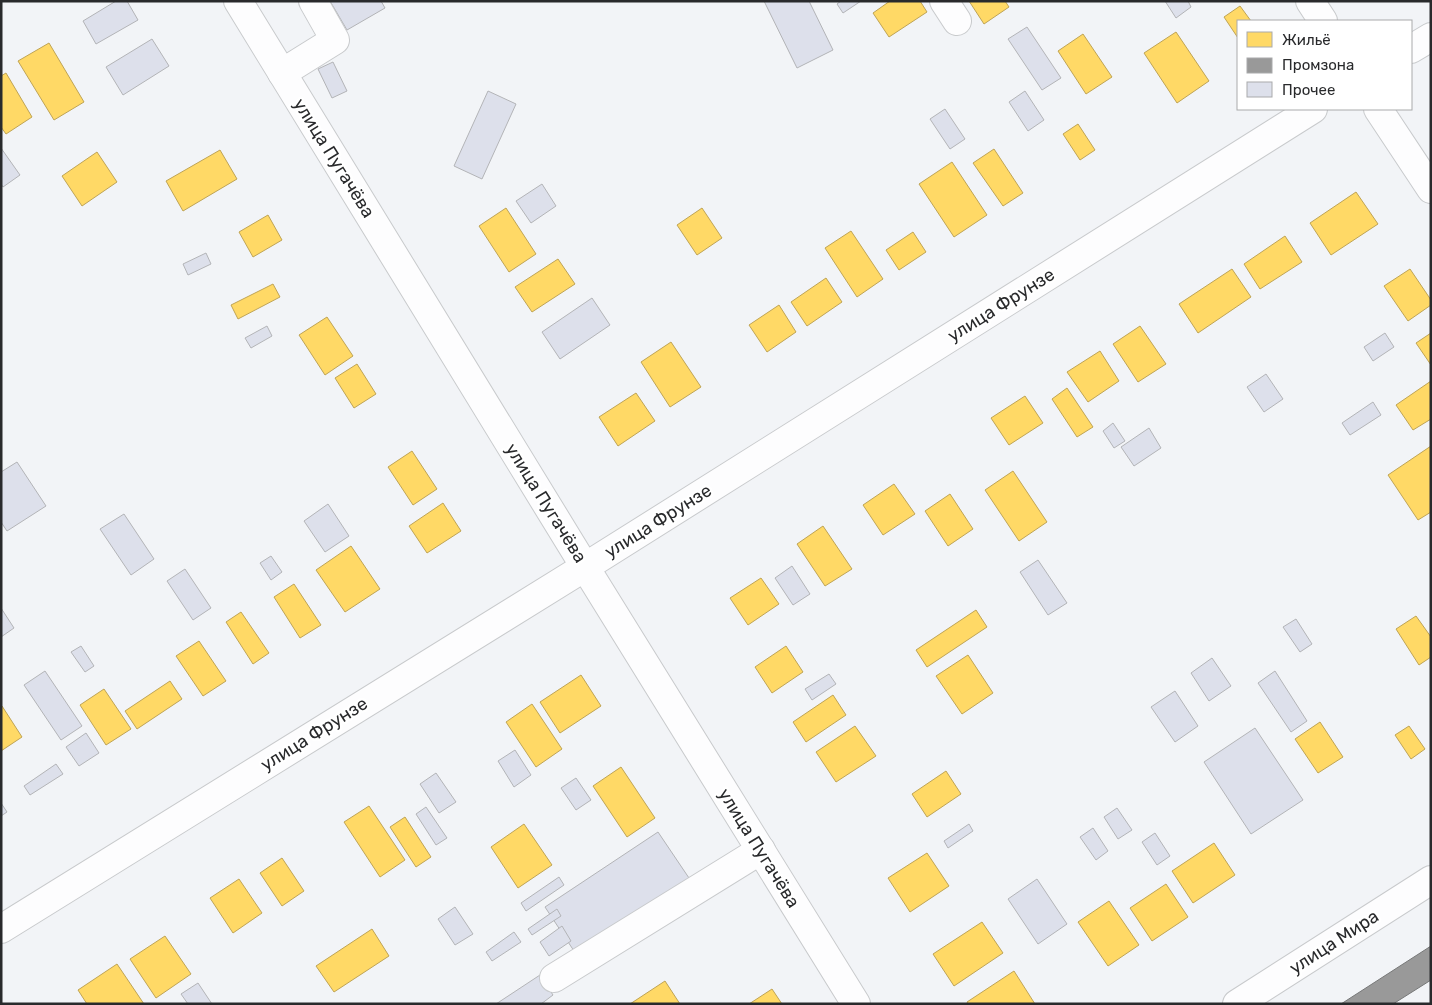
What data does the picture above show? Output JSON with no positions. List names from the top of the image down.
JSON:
{
  "streets": {
    "street": ["улица Пугачёва", "улица Фрунзе", "улица Мира"]
  },
  "crossings": [
    ["улица Пугачёва", "улица Фрунзе"]
  ],
  "legend": ["Жильё", "Промзона", "Прочее"]
}
